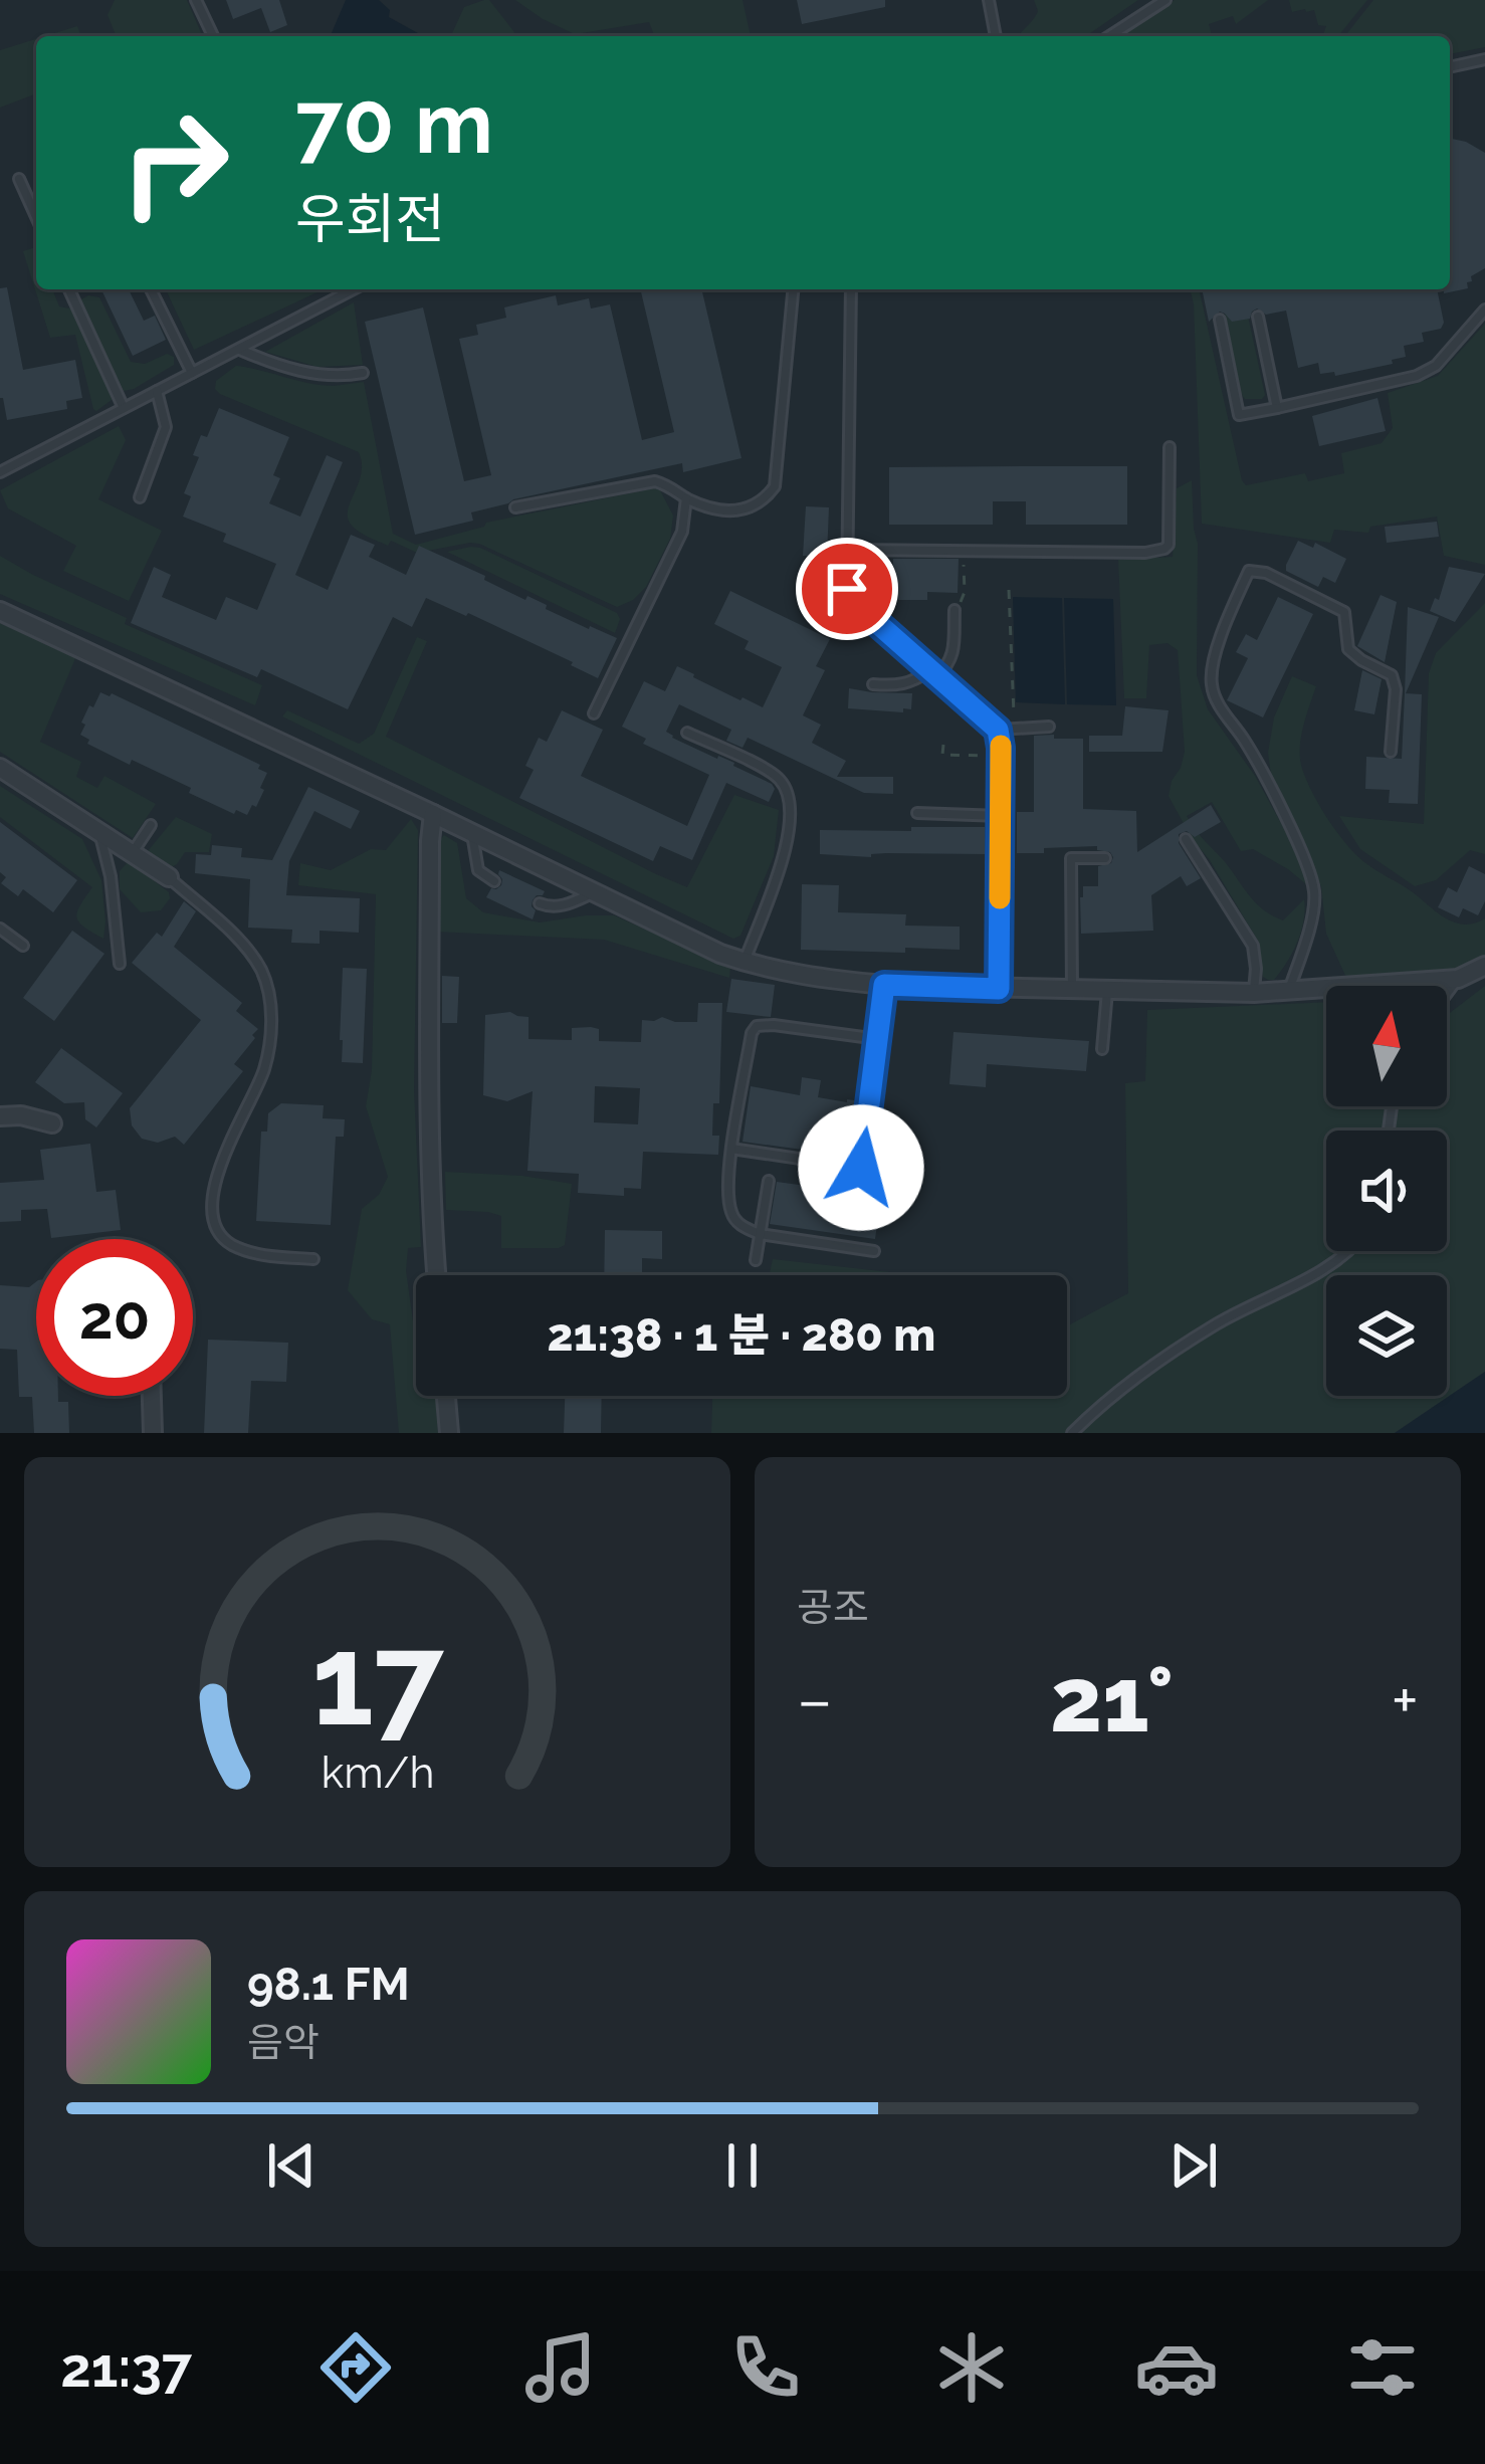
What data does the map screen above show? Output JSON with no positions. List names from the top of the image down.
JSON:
{
  "north": "top",
  "page": {
    "turn": ["70 m", "우회전"],
    "limit": "20",
    "trip": "21:38 · 1 분 · 280 m",
    "tile": "공조",
    "heat": ["−", "21°", "+"],
    "song": ["98.1 FM", "음악"],
    "tabs": "21:37",
    "gauge": ["17", "km/h"]
  }
}
